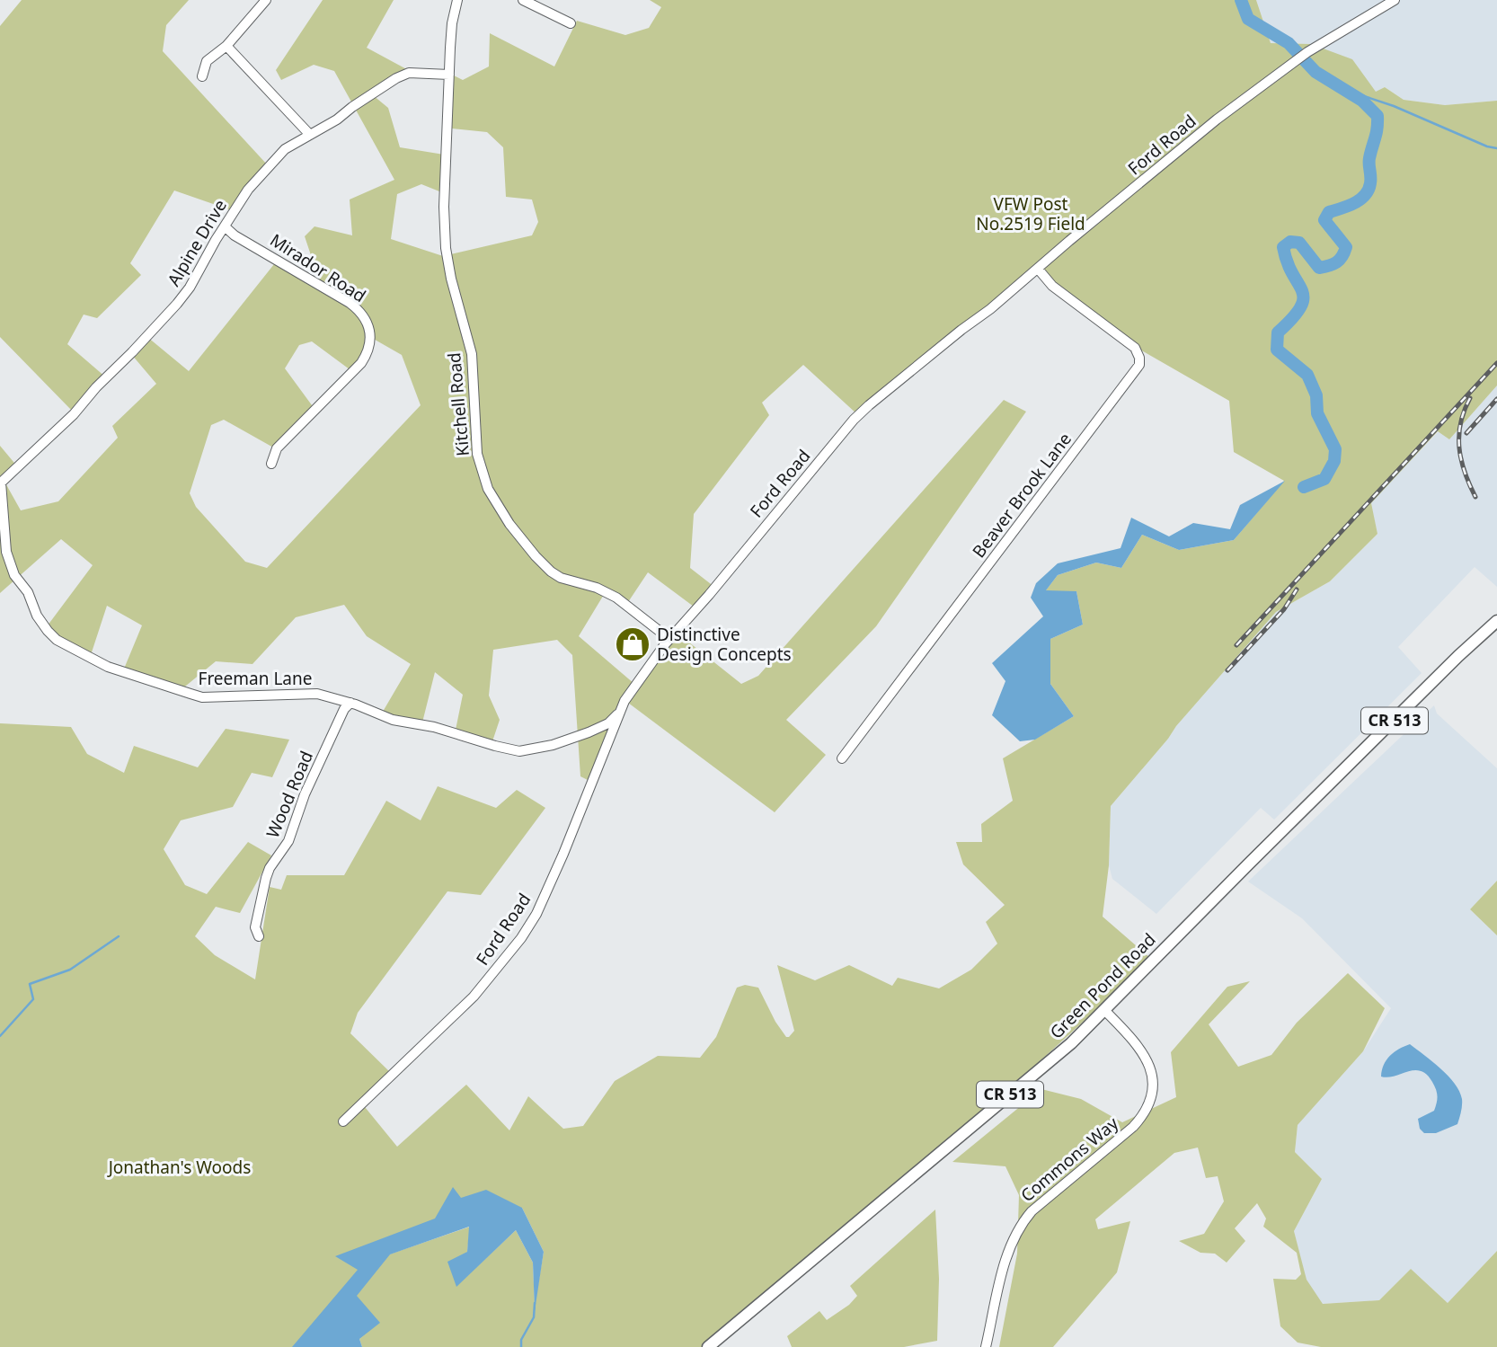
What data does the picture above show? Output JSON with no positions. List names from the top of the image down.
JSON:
{
  "streets": {
    "main road": ["CR 513", "Green Pond Road"],
    "street": [
      "Ford Road",
      "Alpine Drive",
      "Mirador Road",
      "Kitchell Road",
      "Beaver Brook Lane",
      "Freeman Lane",
      "Wood Road",
      "Commons Way"
    ]
  },
  "crossings": [
    ["Ford Road", "Kitchell Road"],
    ["Ford Road", "Beaver Brook Lane"],
    ["Ford Road", "Freeman Lane"],
    ["Alpine Drive", "Mirador Road"],
    ["Alpine Drive", "Kitchell Road"],
    ["Alpine Drive", "Freeman Lane"],
    ["Freeman Lane", "Wood Road"],
    ["Green Pond Road", "Commons Way"]
  ],
  "parks": ["VFW Post No.2519 Field", "Jonathan's Woods"],
  "places": {
    "shop": ["Distinctive Design Concepts"]
  }
}
